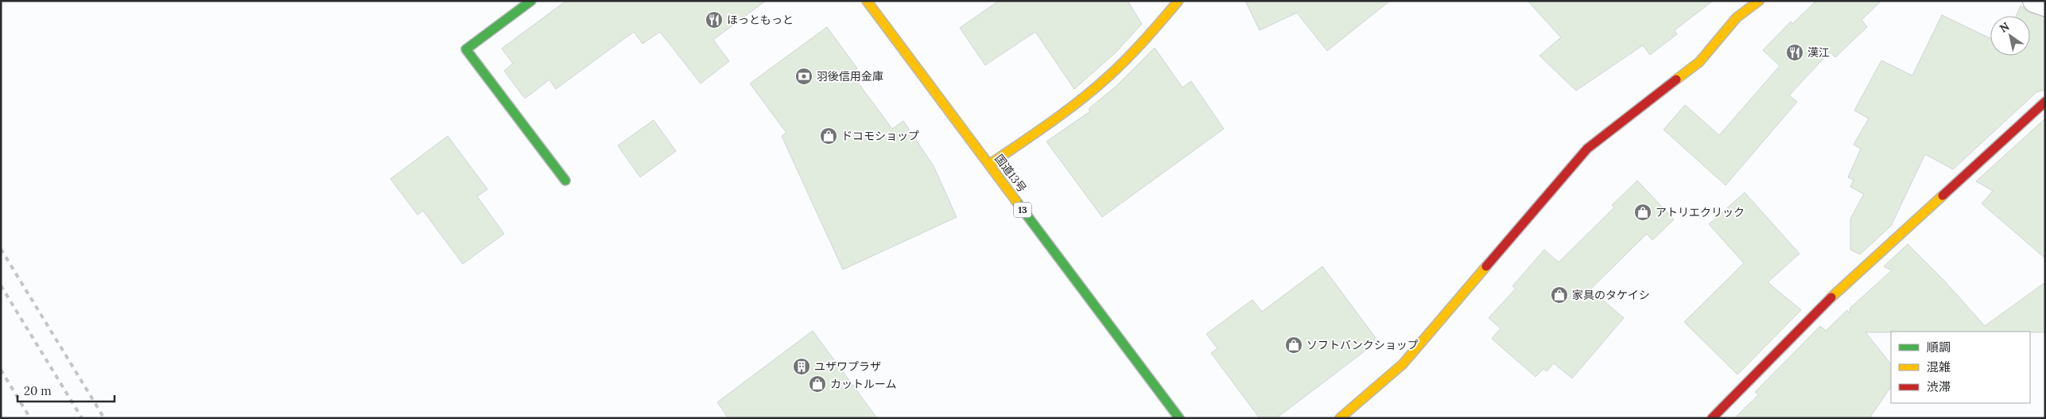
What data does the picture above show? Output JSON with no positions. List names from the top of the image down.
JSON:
{
  "streets": {
    "main road": ["国道13号", "13"]
  },
  "places": {
    "restaurant": ["ほっともっと", "漢江"],
    "bank": ["羽後信用金庫"],
    "shop": [
      "ドコモショップ",
      "アトリエクリック",
      "家具のタケイシ",
      "ソフトバンクショップ",
      "カットルーム"
    ],
    "building": ["ユザワプラザ"]
  },
  "legend": ["順調", "混雑", "渋滞"],
  "scale_bar": "20 m",
  "north": "top left"
}
